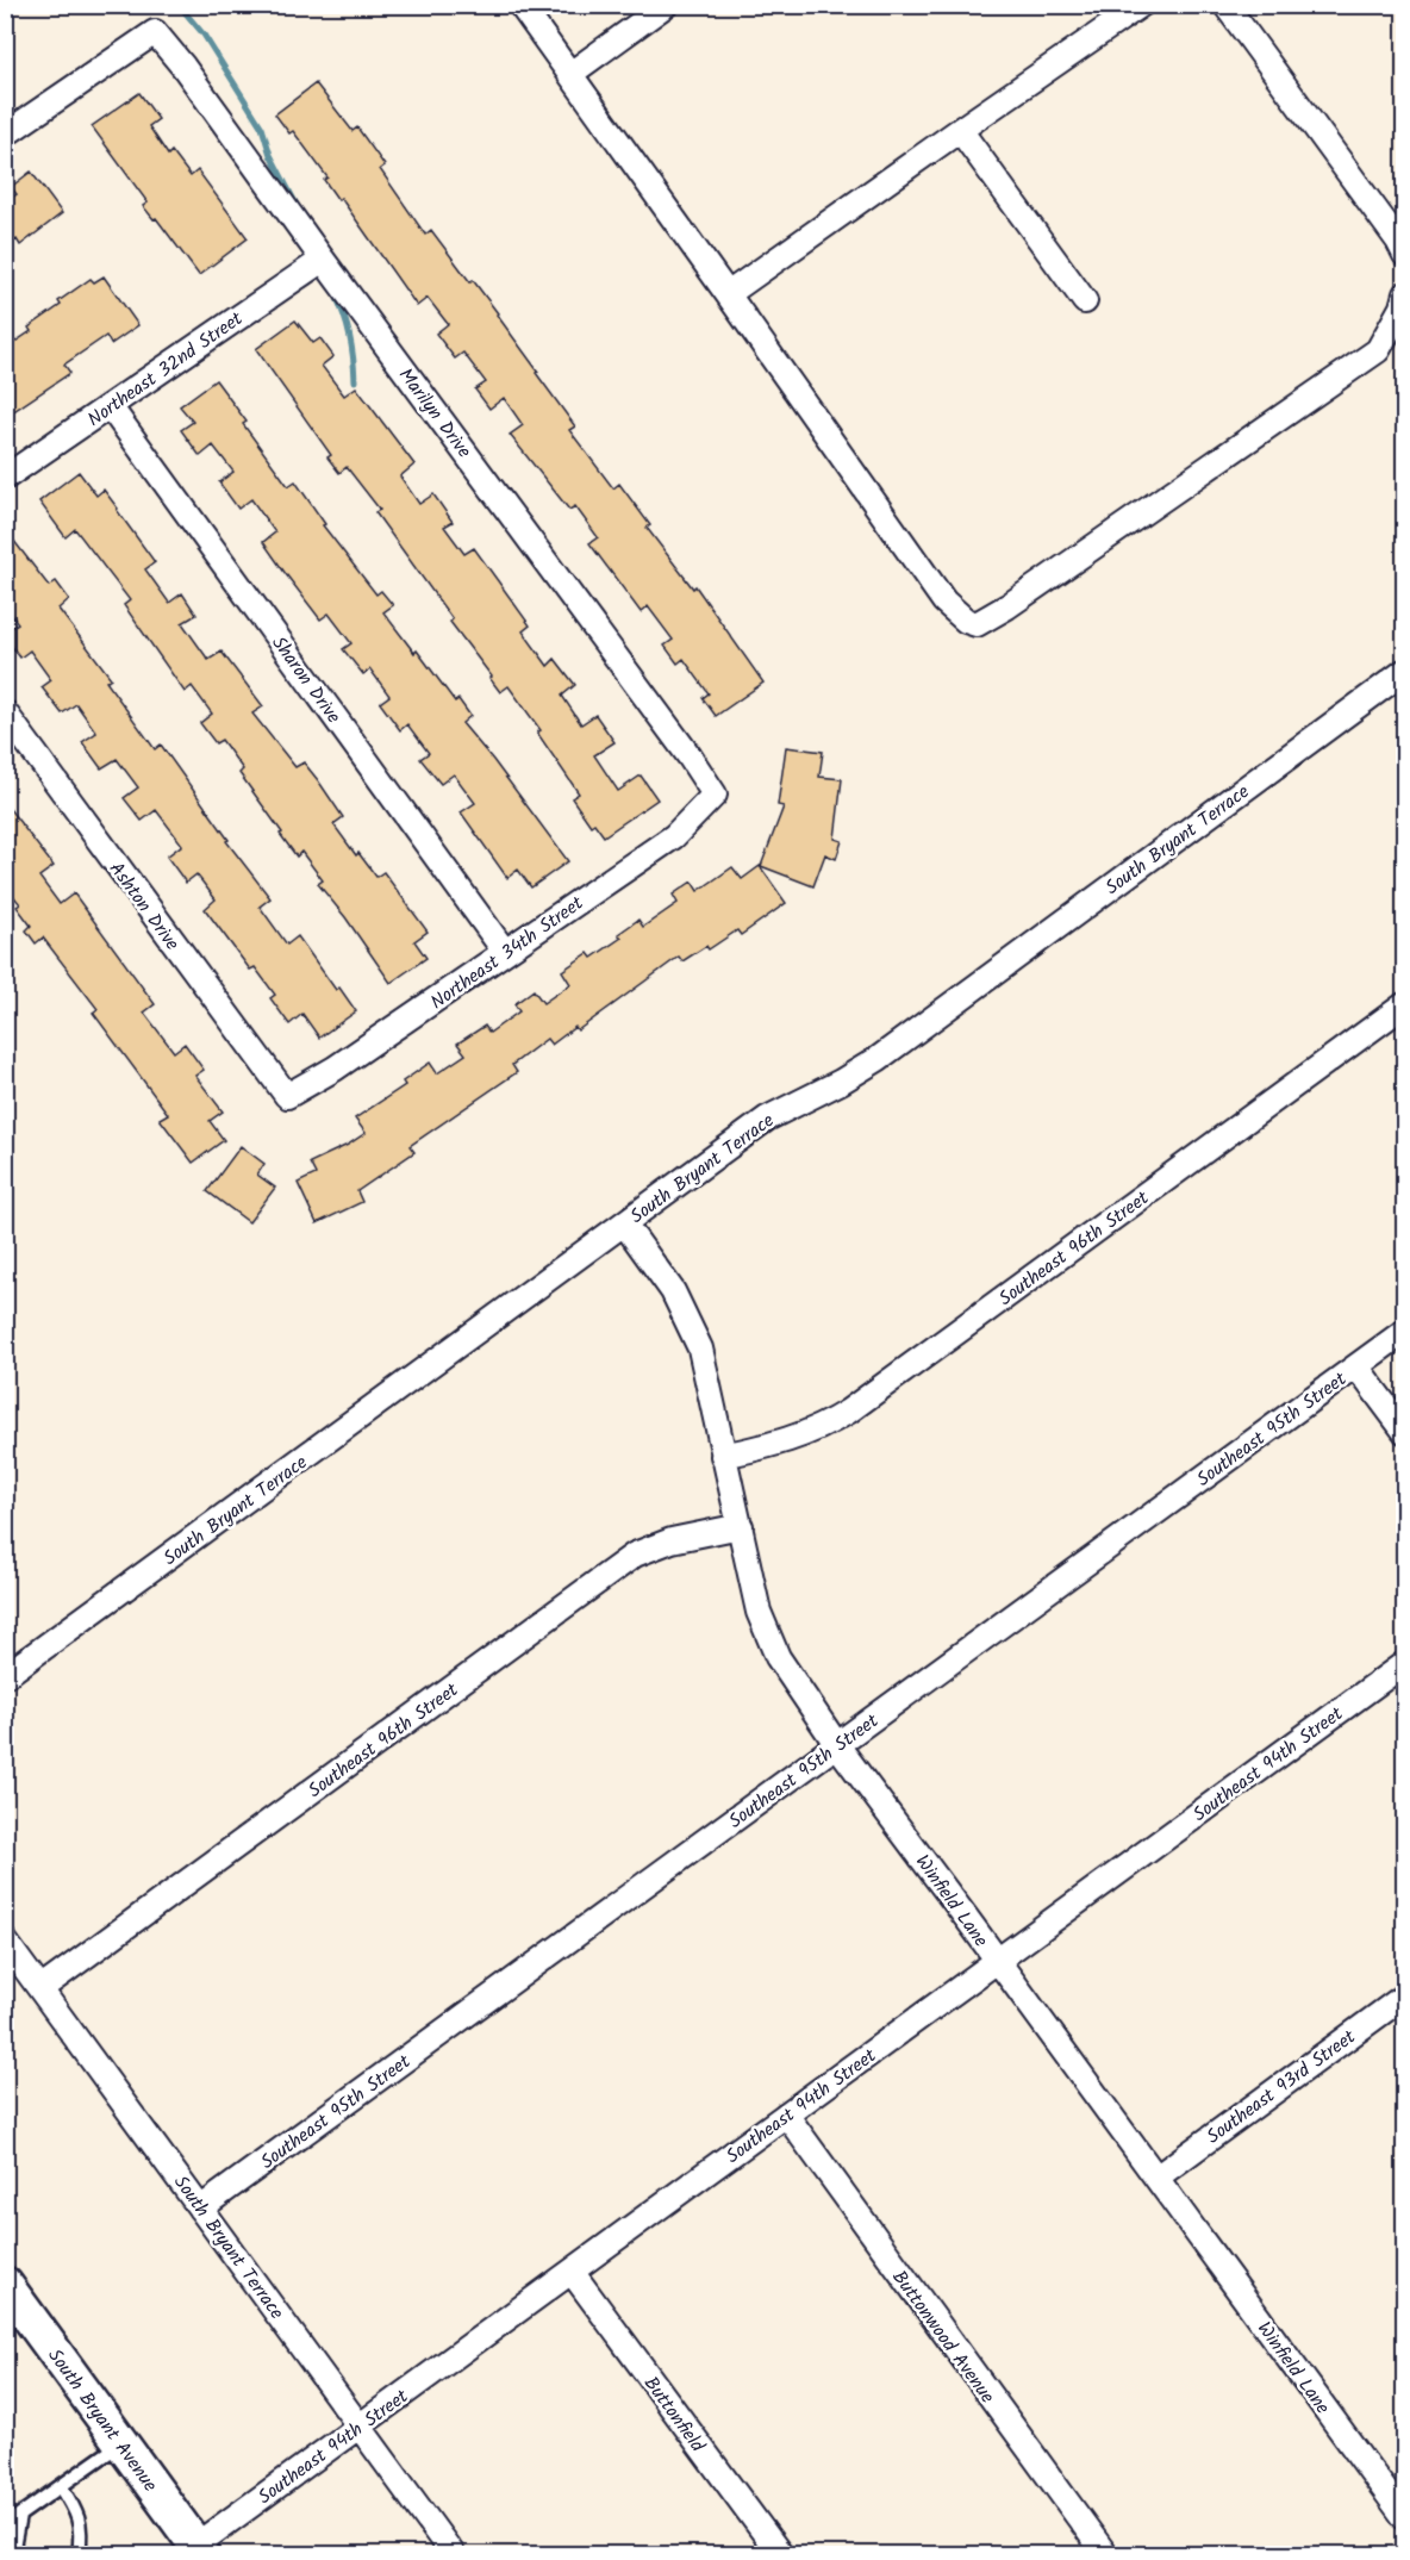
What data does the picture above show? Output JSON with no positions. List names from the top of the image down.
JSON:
{
  "streets": {
    "street": [
      "Northeast 32nd Street",
      "Marilyn Drive",
      "Sharon Drive",
      "South Bryant Terrace",
      "Ashton Drive",
      "Northeast 34th Street",
      "Southeast 96th Street",
      "Southeast 95th Street",
      "Southeast 94th Street",
      "Winfield Lane",
      "Southeast 93rd Street",
      "Buttonwood Avenue",
      "Buttonfield",
      "South Bryant Avenue"
    ]
  },
  "crossings": [
    ["Northeast 32nd Street", "Marilyn Drive"],
    ["Northeast 32nd Street", "Sharon Drive"],
    ["Marilyn Drive", "Northeast 34th Street"],
    ["Sharon Drive", "Northeast 34th Street"],
    ["South Bryant Terrace", "Southeast 96th Street"],
    ["South Bryant Terrace", "Southeast 95th Street"],
    ["South Bryant Terrace", "Southeast 94th Street"],
    ["South Bryant Terrace", "Winfield Lane"],
    ["Ashton Drive", "Northeast 34th Street"],
    ["Southeast 96th Street", "Winfield Lane"],
    ["Southeast 95th Street", "Winfield Lane"],
    ["Southeast 94th Street", "Winfield Lane"],
    ["Southeast 94th Street", "Buttonwood Avenue"],
    ["Southeast 94th Street", "Buttonfield"],
    ["Southeast 94th Street", "South Bryant Avenue"],
    ["Winfield Lane", "Southeast 93rd Street"]
  ]
}
